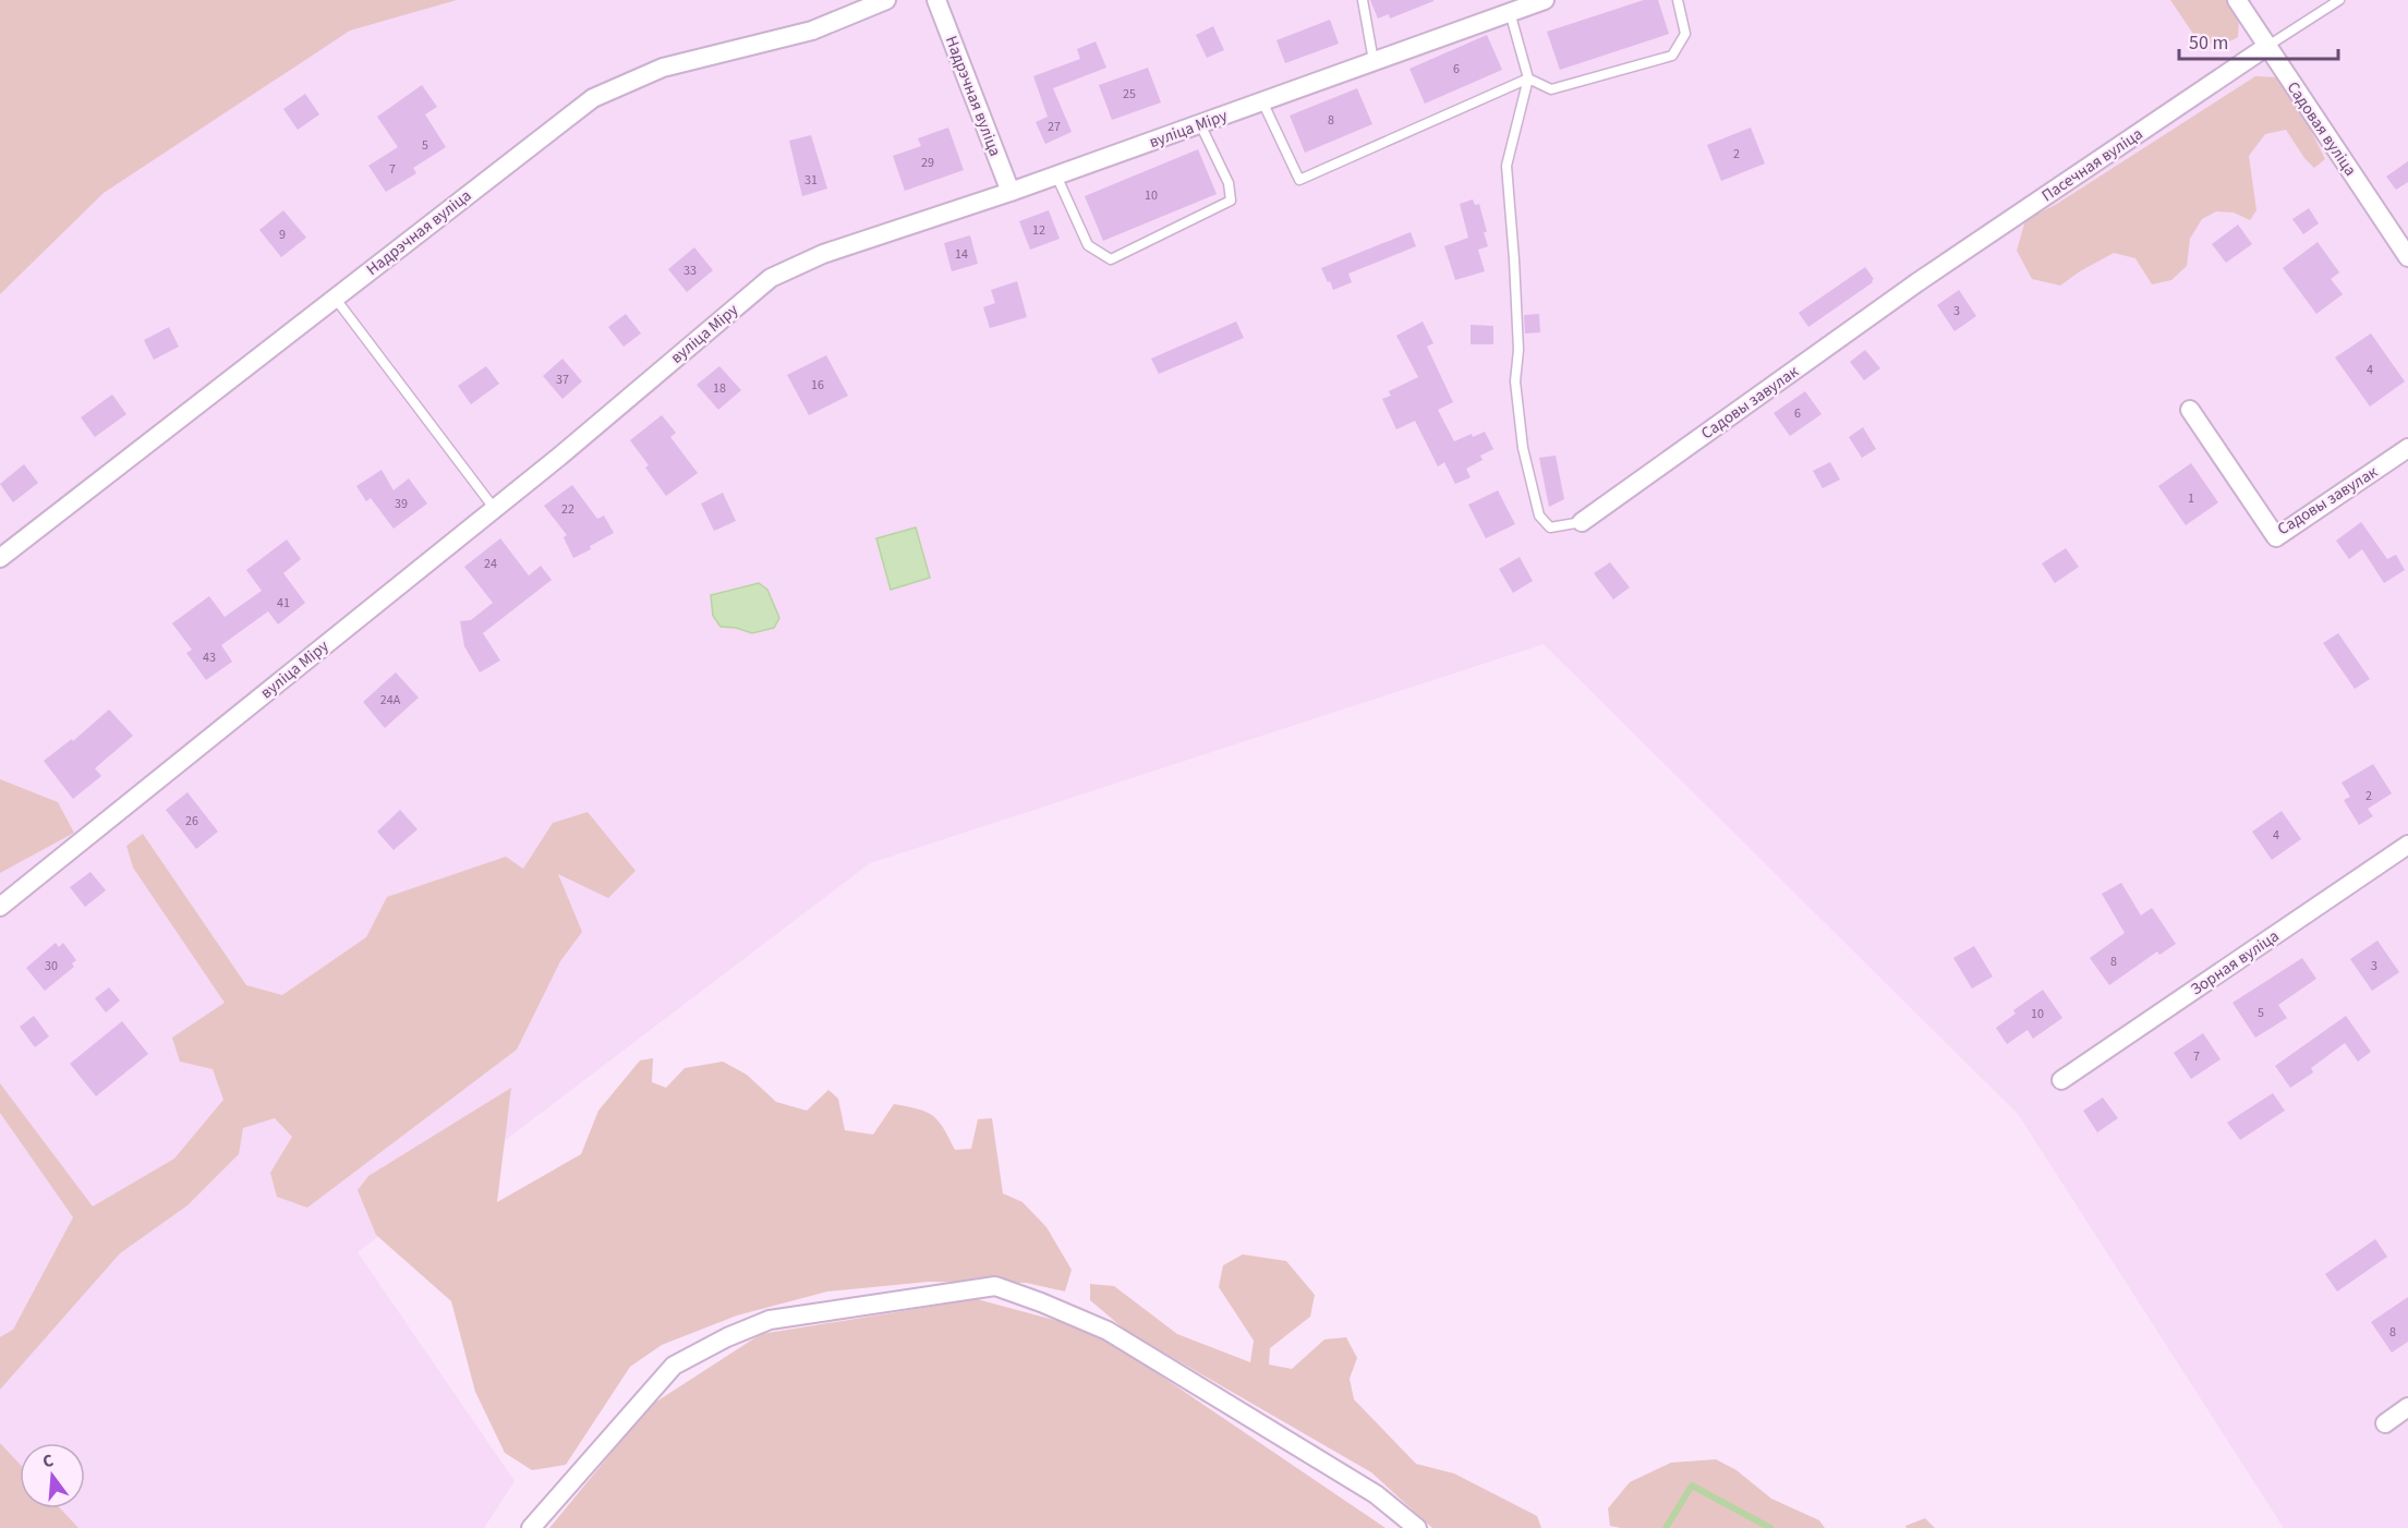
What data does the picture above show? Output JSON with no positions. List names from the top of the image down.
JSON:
{
  "streets": {
    "street": [
      "Надрэчная вуліца",
      "вуліца Міру",
      "Садовая вуліца",
      "Пасечная вуліца",
      "Садовы завулак",
      "Зорная вуліца"
    ]
  },
  "crossings": [
    ["Надрэчная вуліца", "вуліца Міру"],
    ["Садовая вуліца", "Пасечная вуліца"],
    ["Пасечная вуліца", "Садовы завулак"]
  ],
  "house_numbers": [
    "6",
    "25",
    "8",
    "27",
    "5",
    "2",
    "29",
    "7",
    "31",
    "10",
    "12",
    "9",
    "14",
    "33",
    "3",
    "4",
    "37",
    "16",
    "18",
    "6",
    "1",
    "39",
    "22",
    "24",
    "41",
    "43",
    "24А",
    "2",
    "26",
    "4",
    "8",
    "30",
    "3",
    "5",
    "10",
    "7",
    "8"
  ],
  "scale_bar": "50 m",
  "north": "top"
}
